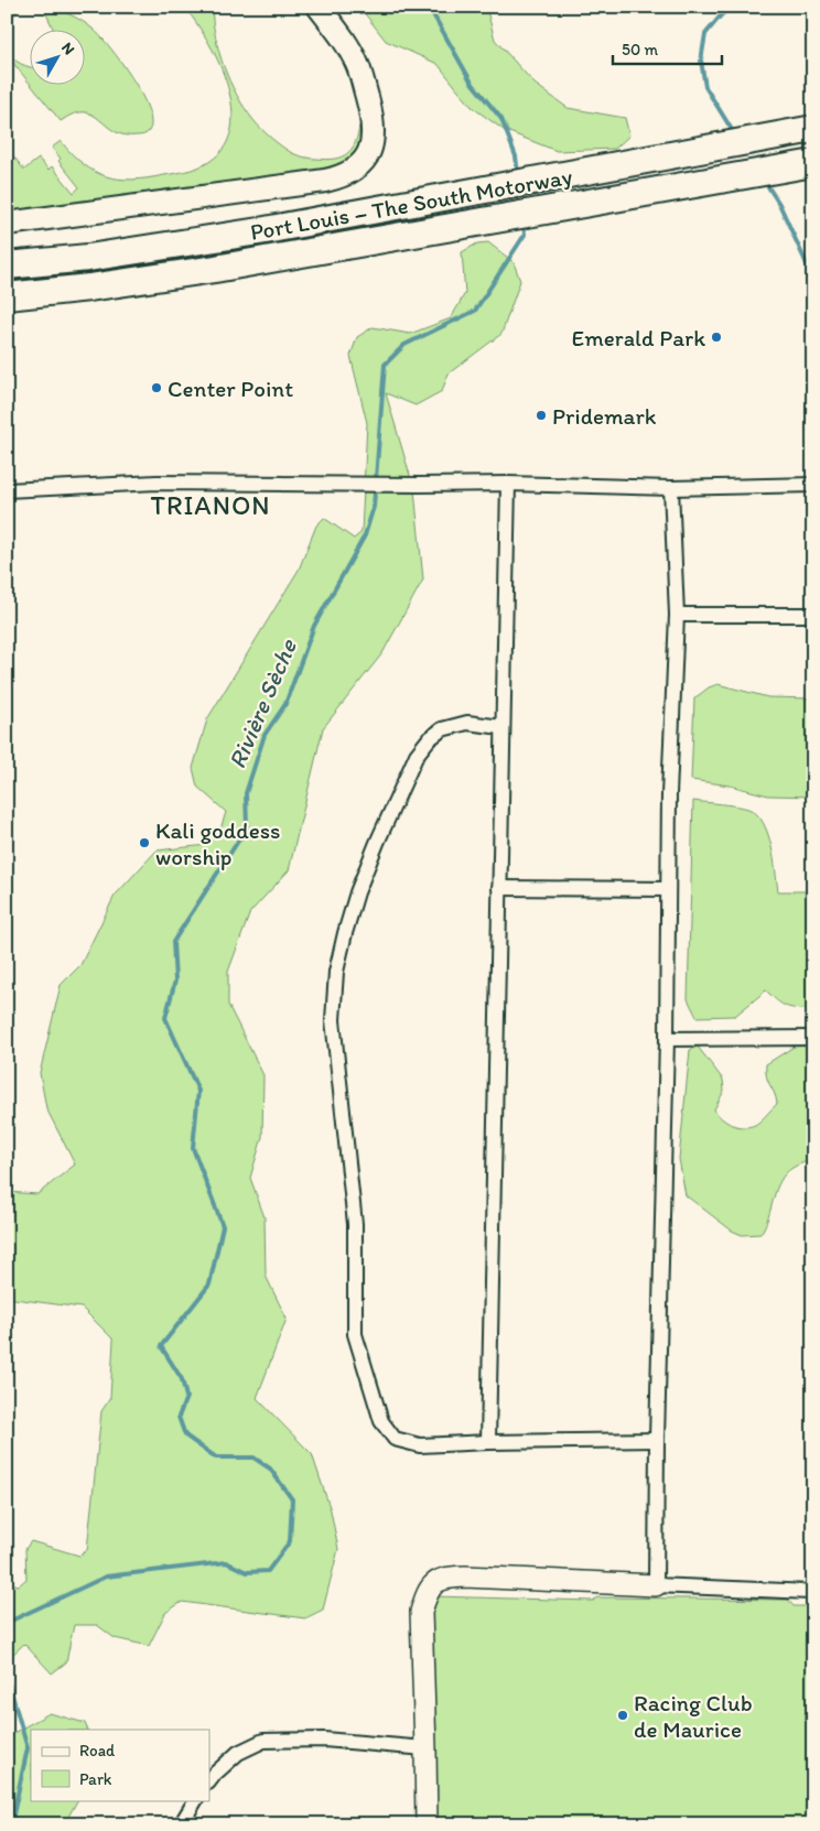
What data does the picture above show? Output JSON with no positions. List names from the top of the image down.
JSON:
{
  "streets": {
    "highway": ["Port Louis – The South Motorway"]
  },
  "districts": ["TRIANON"],
  "water": ["Rivière Sèche"],
  "places": [
    "Emerald Park",
    "Center Point",
    "Pridemark",
    "Kali goddess worship",
    "Racing Club de Maurice"
  ],
  "legend": ["Road", "Park"],
  "scale_bar": "50 m",
  "north": "top right"
}
